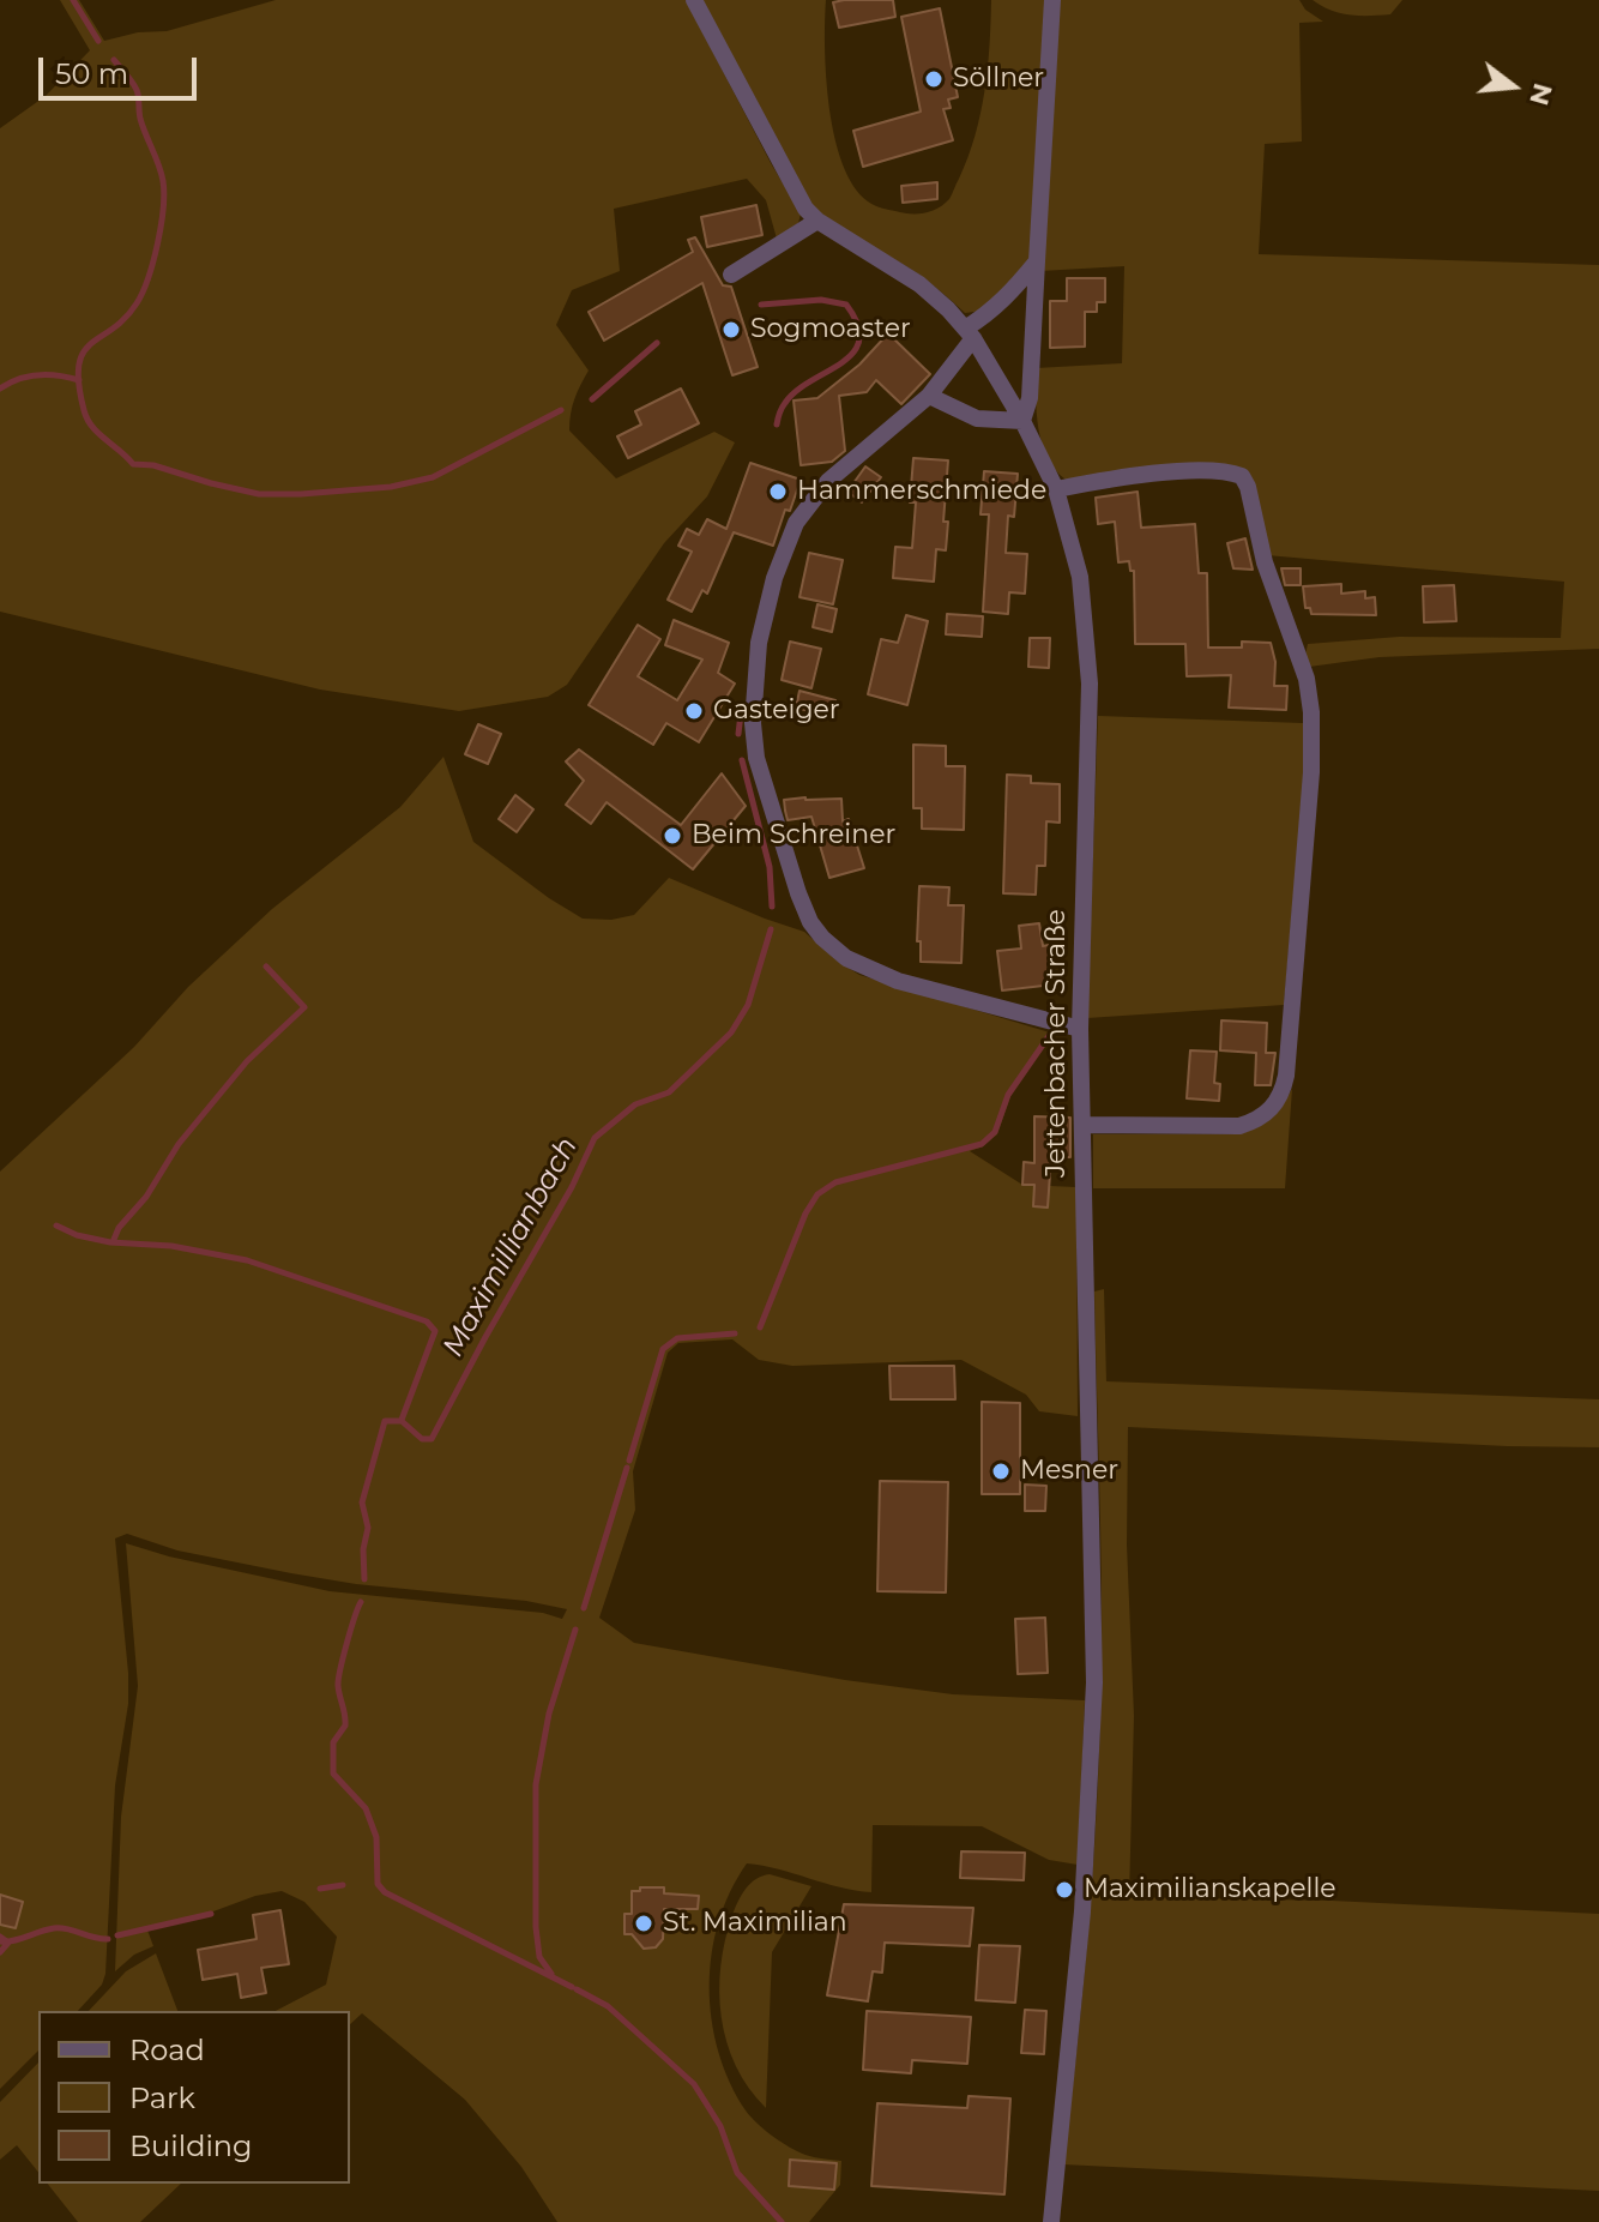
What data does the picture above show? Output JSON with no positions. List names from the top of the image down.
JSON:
{
  "streets": {
    "street": ["Jettenbacher Straße"]
  },
  "water": ["Maximillianbach"],
  "places": [
    "Söllner",
    "Sogmoaster",
    "Hammerschmiede",
    "Gasteiger",
    "Beim Schreiner",
    "Mesner",
    "Maximilianskapelle",
    "St. Maximilian"
  ],
  "legend": ["Road", "Park", "Building"],
  "scale_bar": "50 m",
  "north": "right"
}
